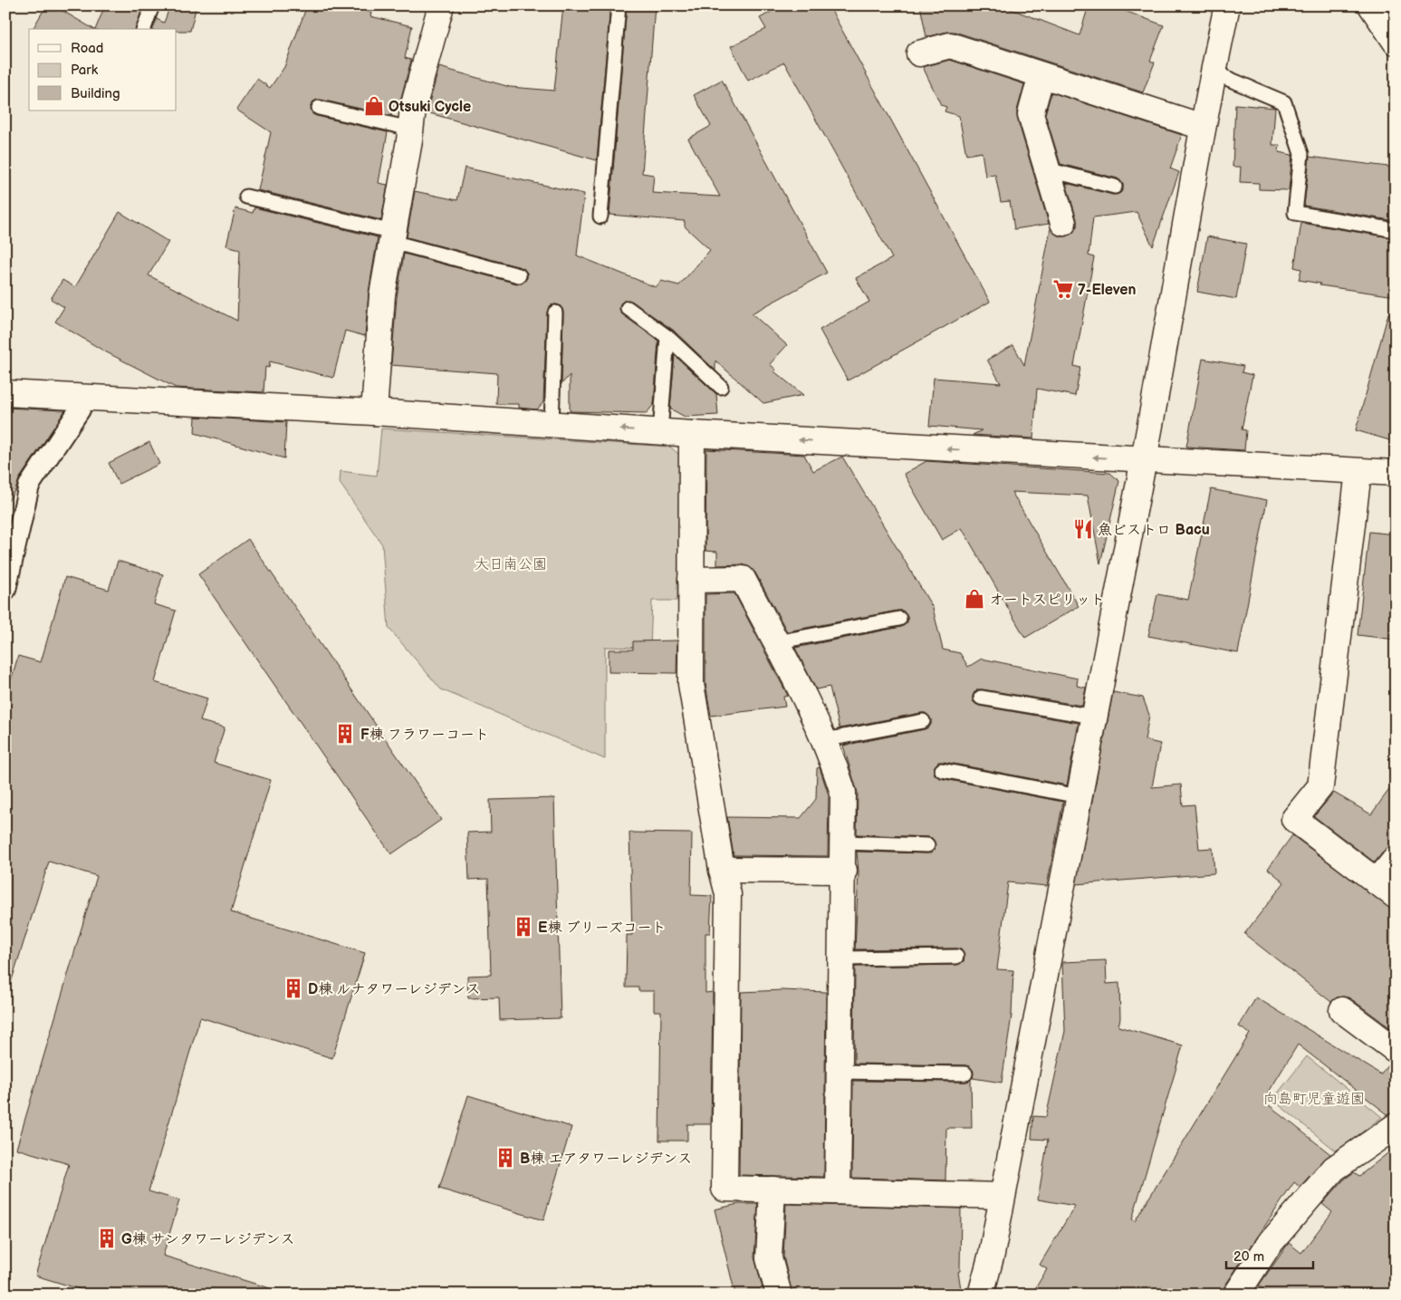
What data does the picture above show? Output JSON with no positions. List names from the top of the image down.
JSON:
{
  "parks": ["大日南公園", "向島町児童遊園"],
  "places": {
    "shop": ["Otsuki Cycle", "オートスピリット"],
    "supermarket": ["7-Eleven"],
    "restaurant": ["魚ビストロ Bacu"],
    "building": [
      "F棟 フラワーコート",
      "E棟 ブリーズコート",
      "D棟 ルナタワーレジデンス",
      "B棟 エアタワーレジデンス",
      "G棟 サンタワーレジデンス"
    ]
  },
  "legend": ["Road", "Park", "Building"],
  "scale_bar": "20 m"
}
